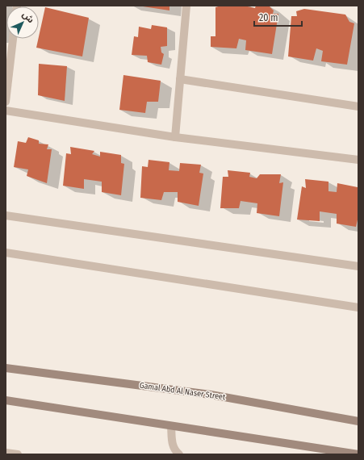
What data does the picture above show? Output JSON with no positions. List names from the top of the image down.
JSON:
{
  "streets": {
    "main road": ["Gamal Abd Al Naser Street"]
  },
  "scale_bar": "20 m",
  "north": "top right"
}
